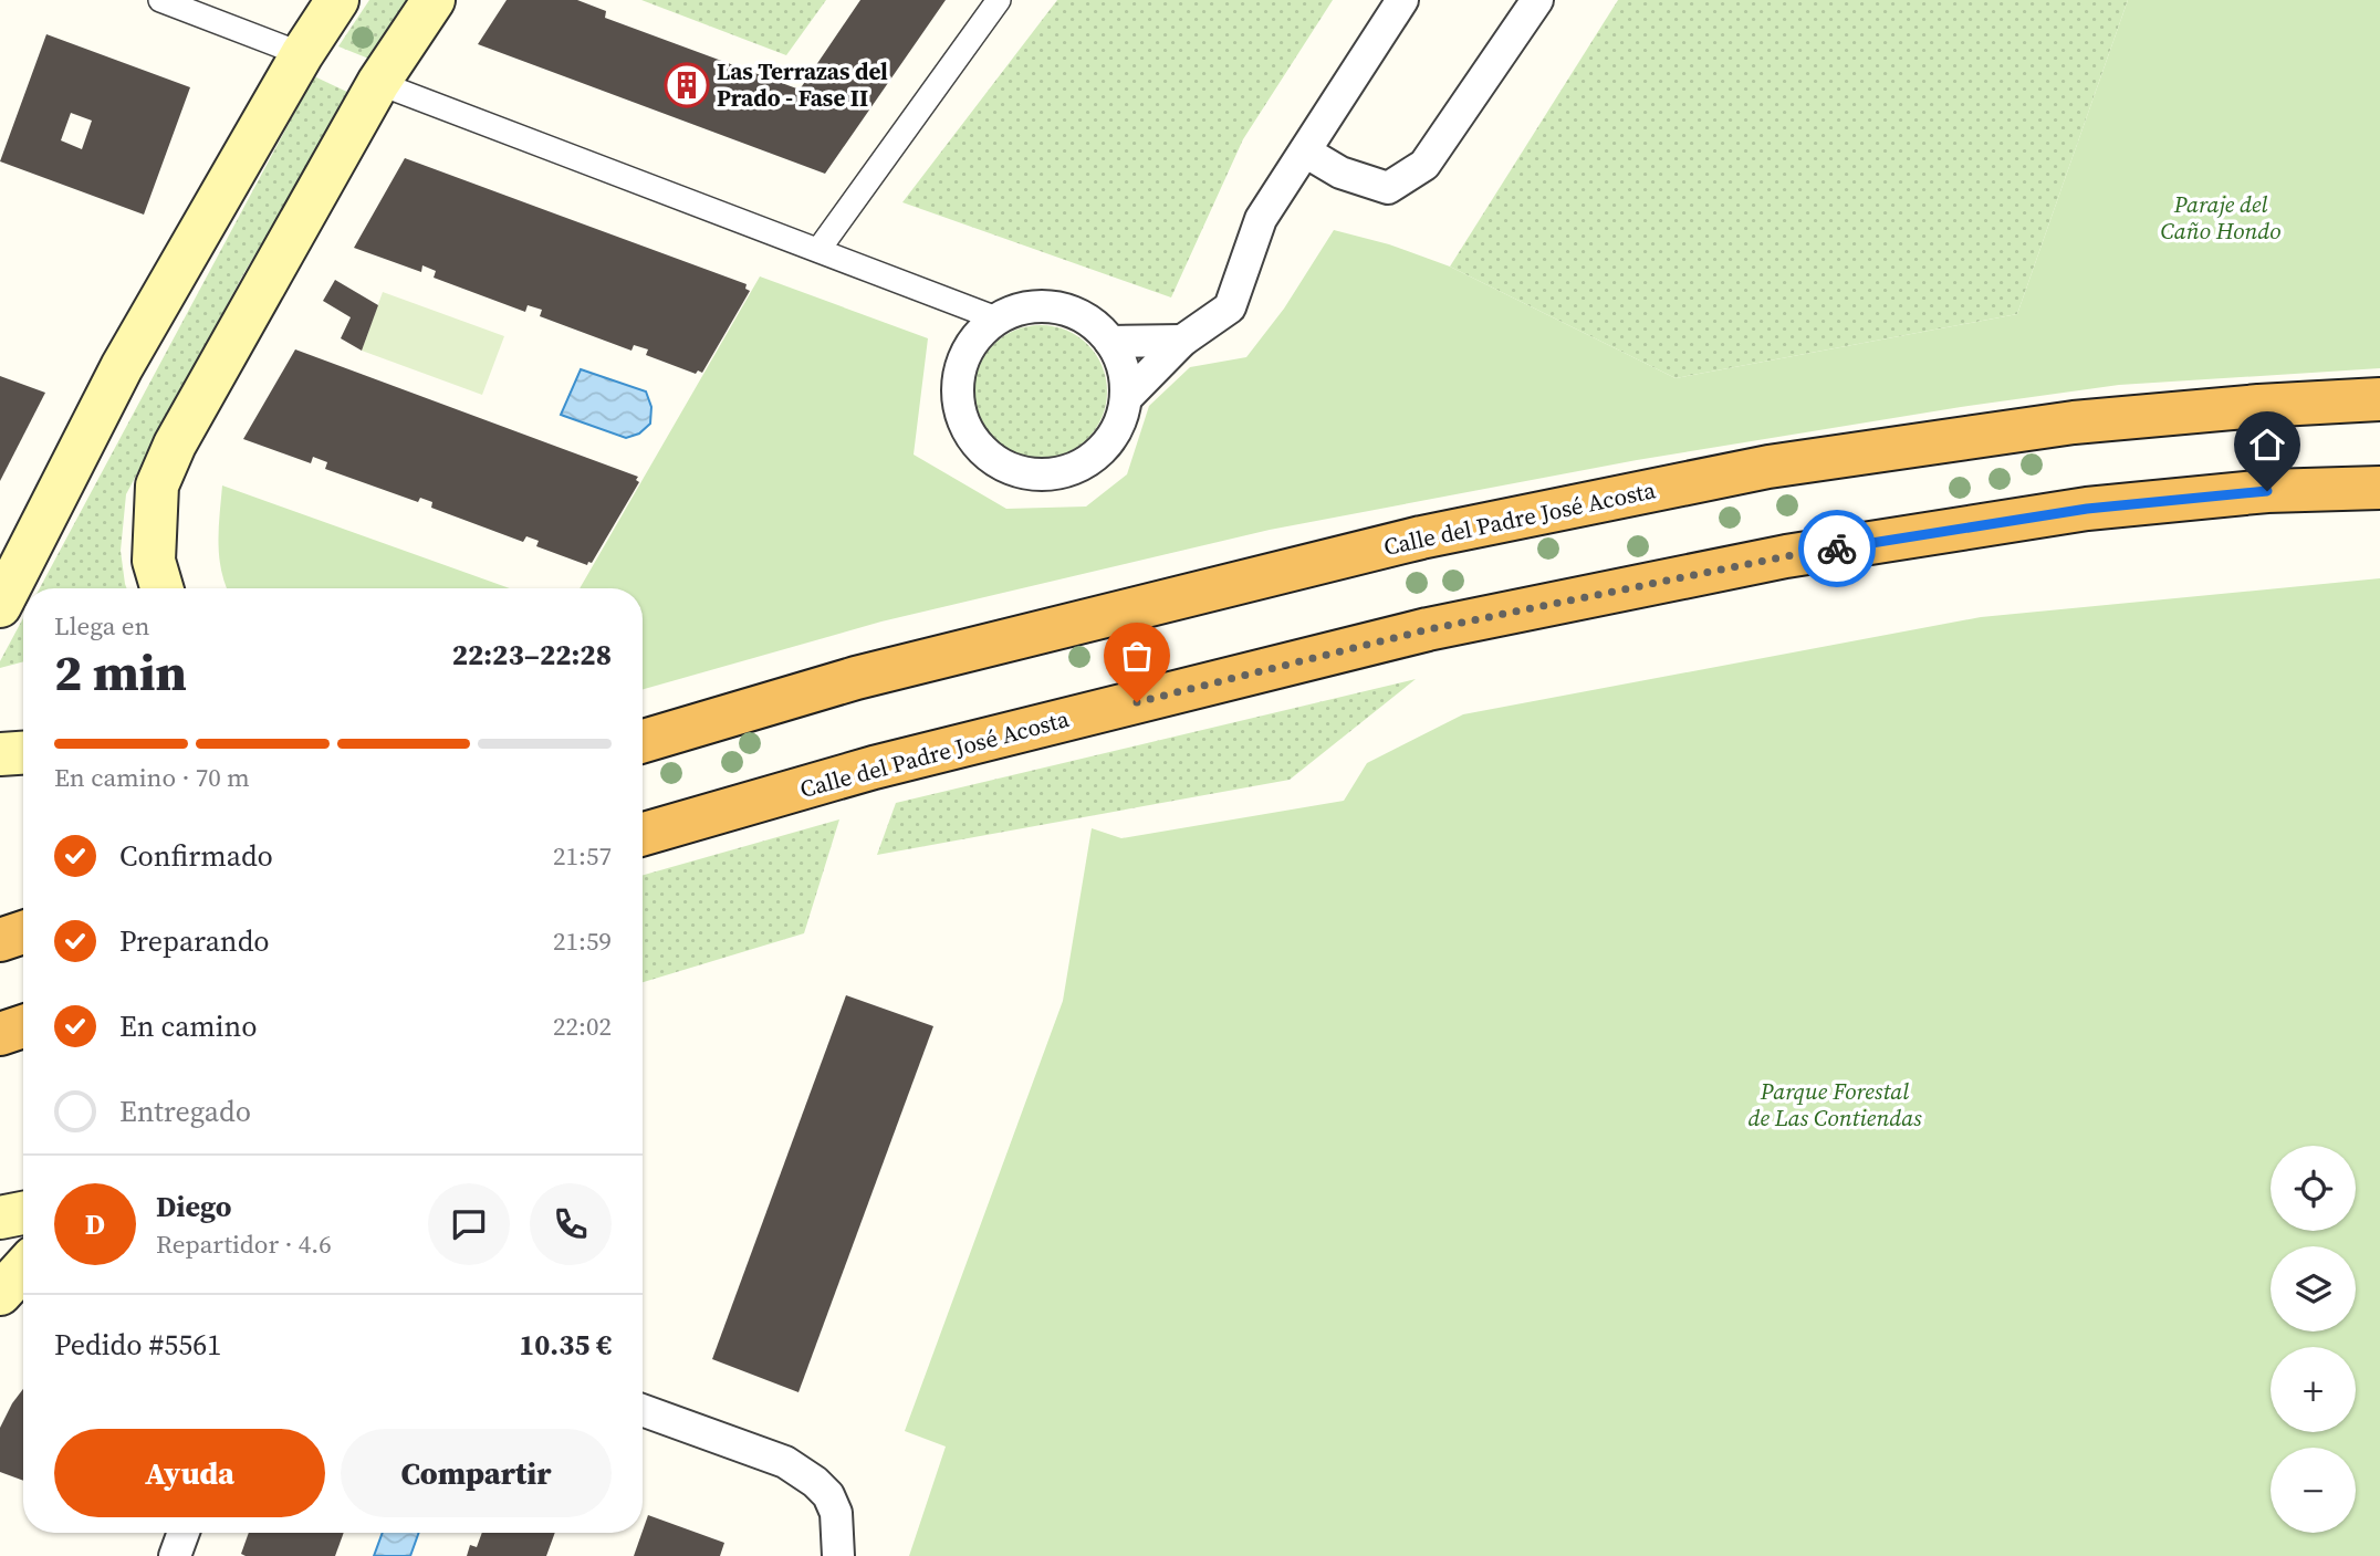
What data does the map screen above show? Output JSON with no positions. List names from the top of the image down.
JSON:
{
  "streets": {
    "highway": ["Calle del Padre José Acosta"]
  },
  "parks": ["Paraje del Caño Hondo", "Parque Forestal de Las Contiendas"],
  "places": {
    "building": ["Las Terrazas del Prado - Fase II"]
  },
  "page": {
    "heading": ["2 min", "Llega en", "22:23–22:28"],
    "panel": [
      "Diego",
      "Repartidor · 4.6",
      "Pedido #5561",
      "10.35 €"
    ],
    "bar": "En camino · 70 m",
    "list": [
      ["Confirmado", "21:57"],
      ["Preparando", "21:59"],
      ["En camino", "22:02"],
      "Entregado"
    ],
    "map_buttons": ["+", "−"],
    "round": "D",
    "buttons": ["Ayuda", "Compartir"]
  }
}
